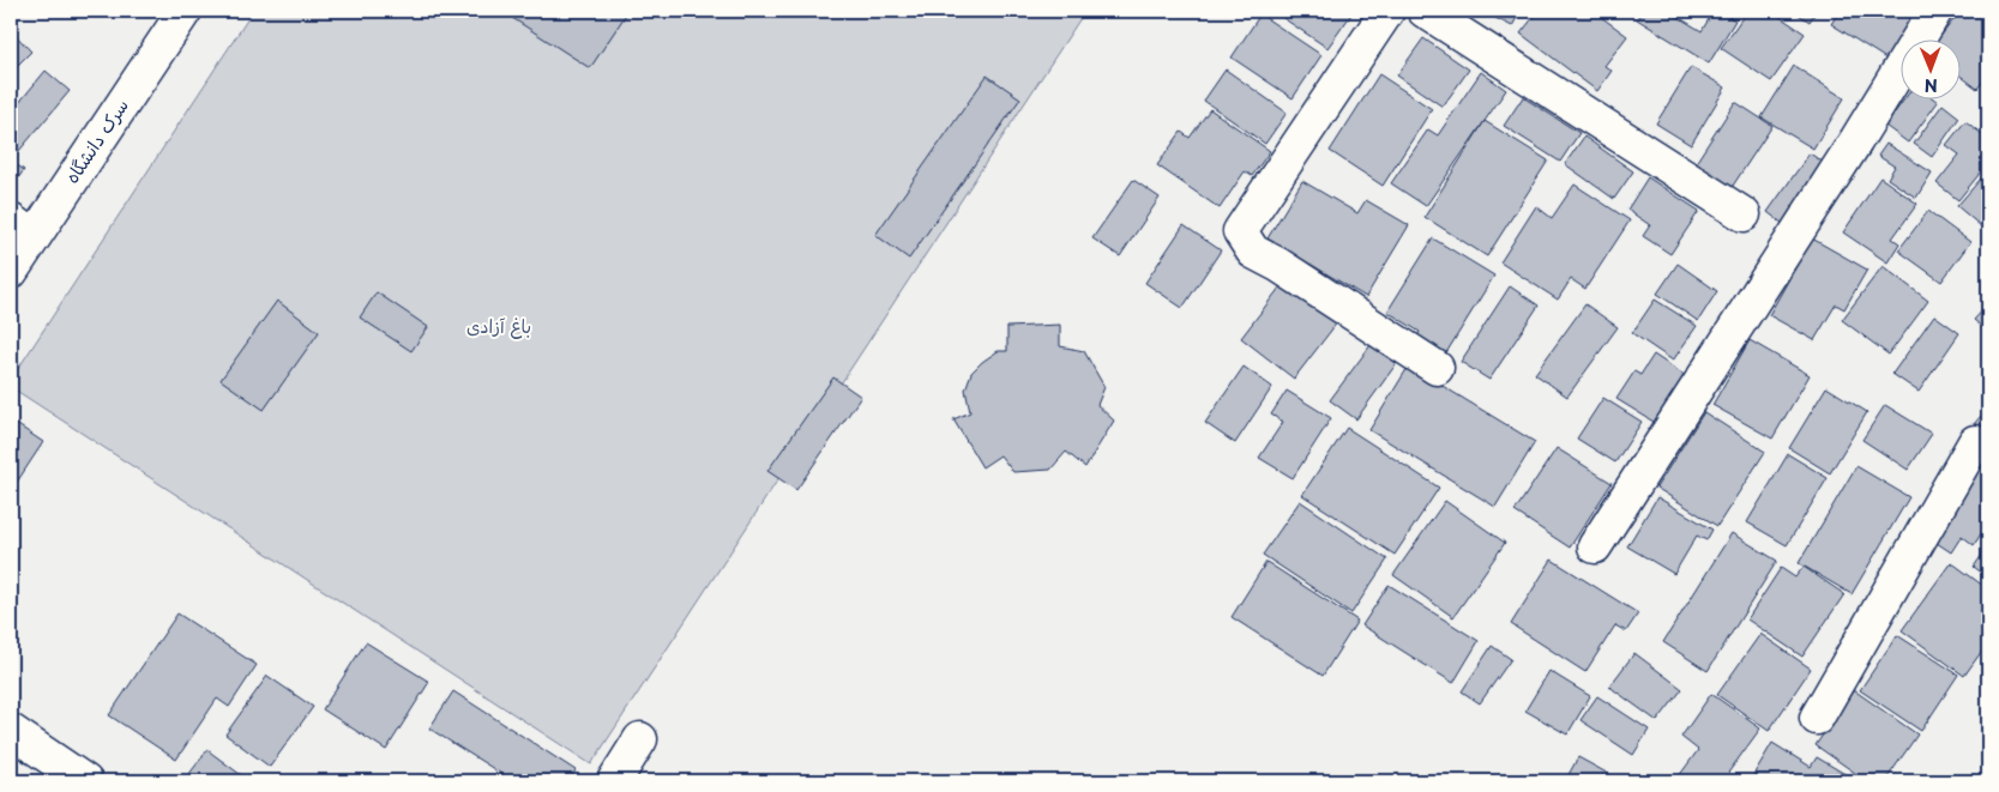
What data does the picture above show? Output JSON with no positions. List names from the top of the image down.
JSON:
{
  "streets": {
    "street": ["سرک دانشگاه"]
  },
  "parks": ["باغ آزادی"],
  "north": "bottom"
}
